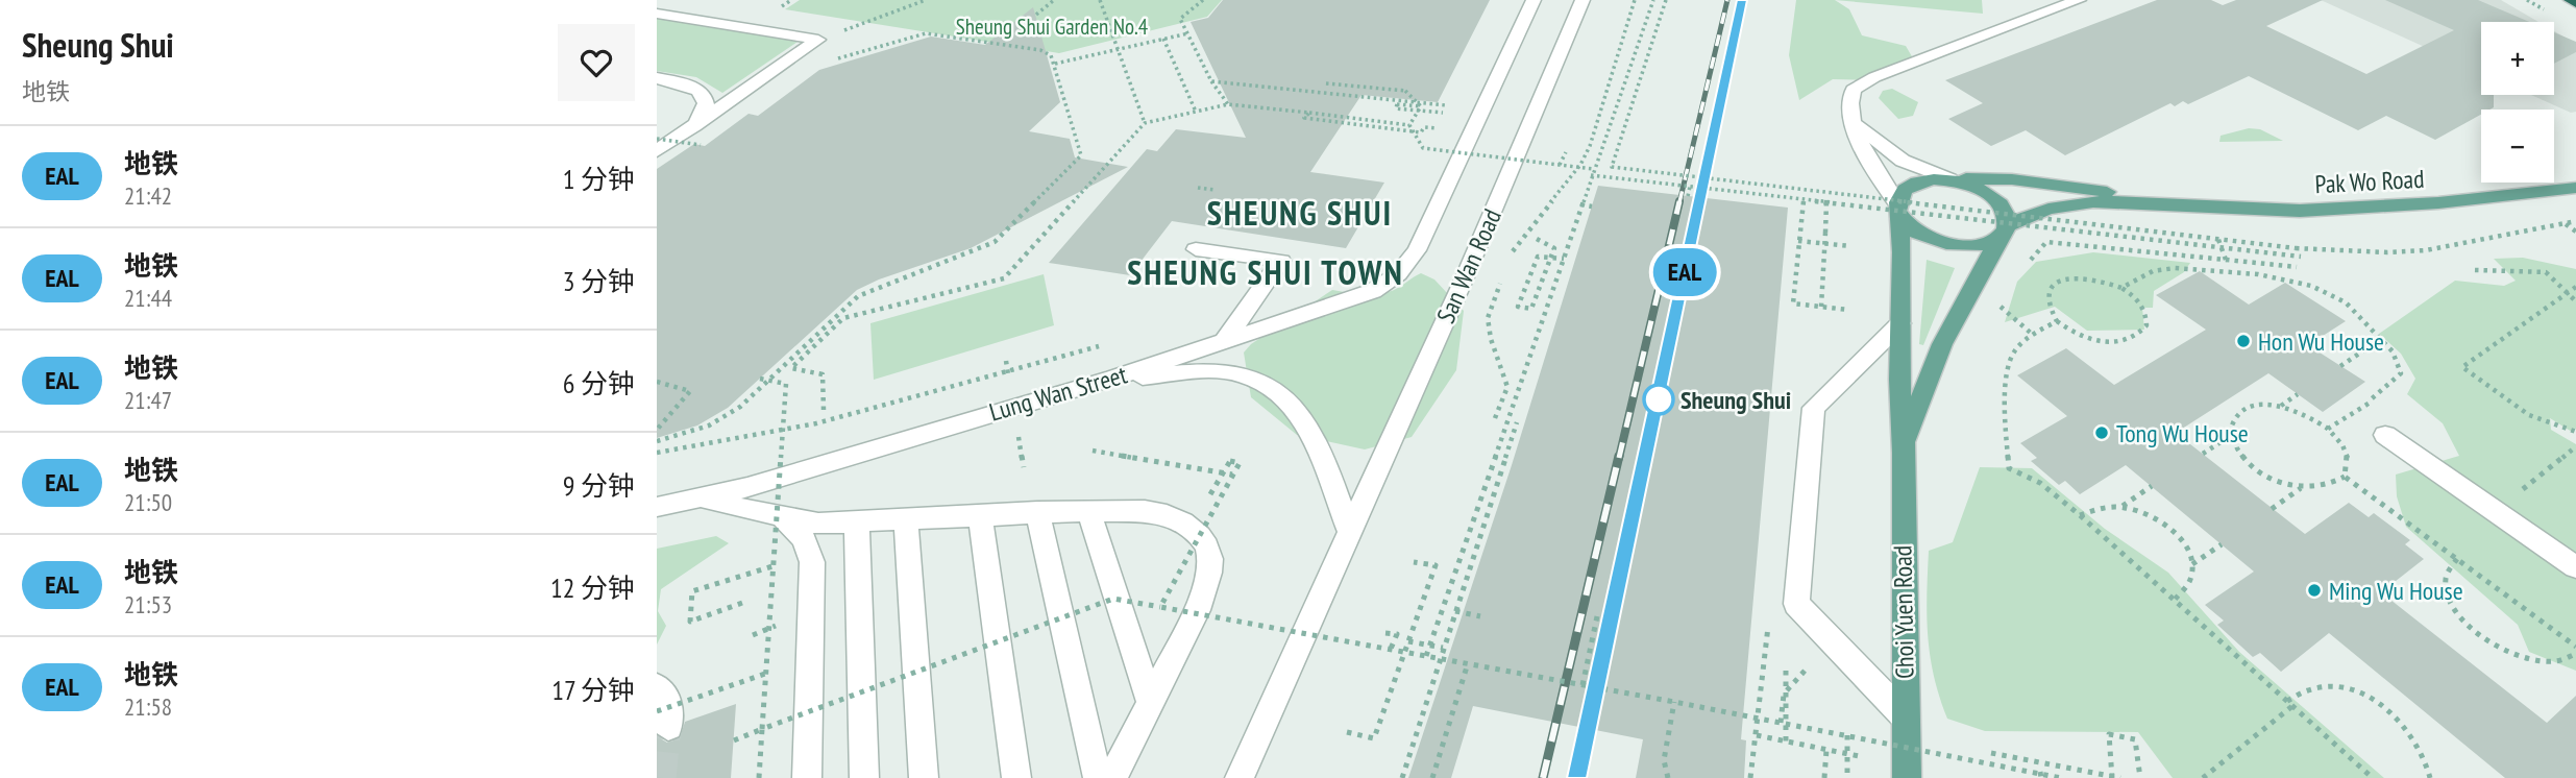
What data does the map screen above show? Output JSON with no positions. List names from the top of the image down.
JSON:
{
  "streets": {
    "main road": ["Pak Wo Road", "Choi Yuen Road"],
    "street": ["San Wan Road", "Lung Wan Street"]
  },
  "crossings": [
    ["Pak Wo Road", "Choi Yuen Road"],
    ["San Wan Road", "Lung Wan Street"]
  ],
  "districts": ["SHEUNG SHUI", "SHEUNG SHUI TOWN"],
  "parks": ["Sheung Shui Garden No.4"],
  "places": [
    "Hon Wu House",
    "Sheung Shui",
    "Tong Wu House",
    "Ming Wu House"
  ],
  "lines": ["metro line EAL"],
  "page": {
    "heading": ["Sheung Shui", "地铁"],
    "on_map": "EAL",
    "map_buttons": ["+", "−"],
    "list": [
      {
        "mark": "EAL",
        "name": "地铁",
        "note": "21:42",
        "value": "1 分钟"
      },
      {
        "mark": "EAL",
        "name": "地铁",
        "note": "21:44",
        "value": "3 分钟"
      },
      {
        "mark": "EAL",
        "name": "地铁",
        "note": "21:47",
        "value": "6 分钟"
      },
      {
        "mark": "EAL",
        "name": "地铁",
        "note": "21:50",
        "value": "9 分钟"
      },
      {
        "mark": "EAL",
        "name": "地铁",
        "note": "21:53",
        "value": "12 分钟"
      },
      {
        "mark": "EAL",
        "name": "地铁",
        "note": "21:58",
        "value": "17 分钟"
      }
    ]
  }
}
